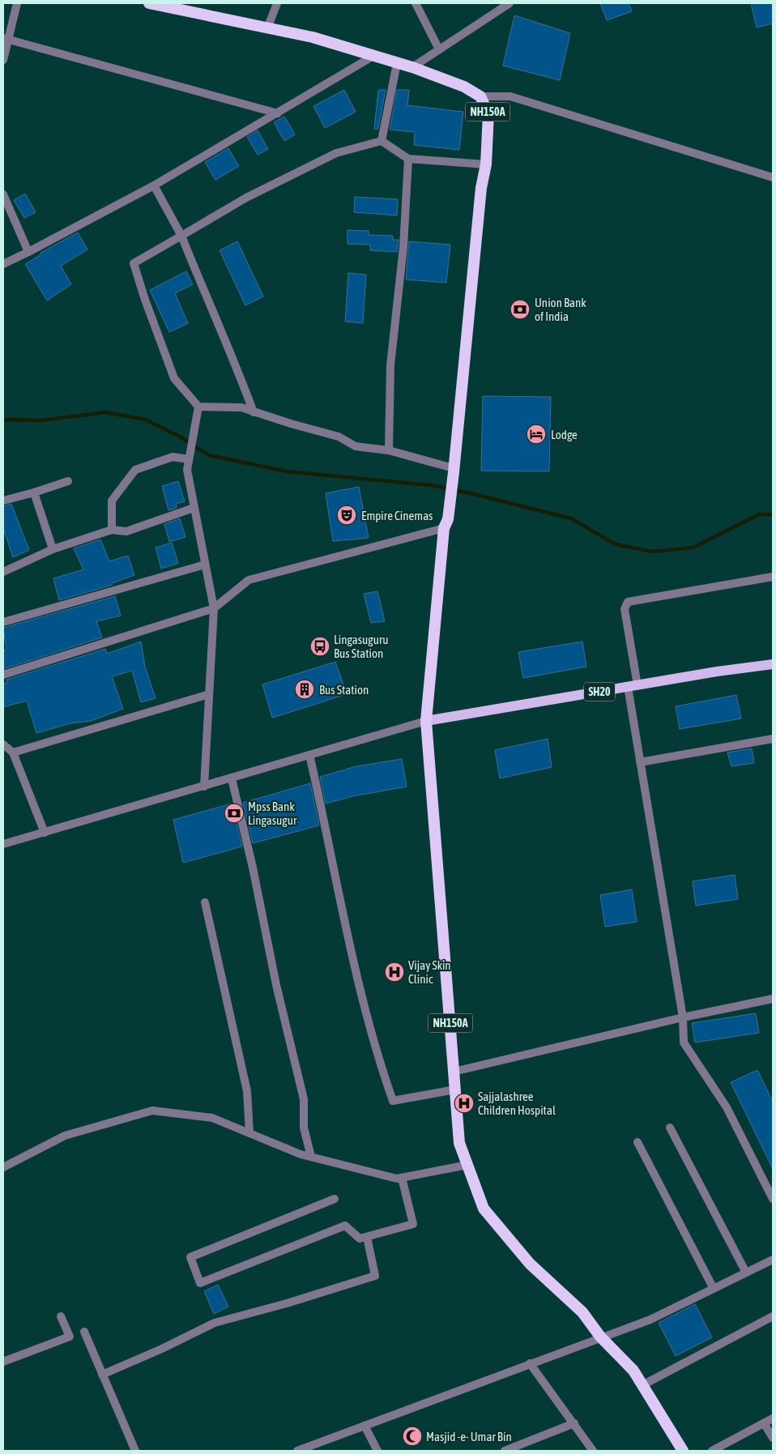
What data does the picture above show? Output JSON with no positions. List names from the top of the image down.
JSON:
{
  "streets": {
    "highway": ["NH150A"],
    "main road": ["SH20"]
  },
  "crossings": [
    ["NH150A", "SH20"]
  ],
  "places": {
    "bank": ["Union Bank of India", "Mpss Bank Lingasugur"],
    "hotel": ["Lodge"],
    "theatre": ["Empire Cinemas"],
    "bus stop": ["Lingasuguru Bus Station"],
    "building": ["Bus Station"],
    "hospital": ["Vijay Skin Clinic", "Sajjalashree Children Hospital"],
    "mosque": ["Masjid -e- Umar Bin"]
  }
}
